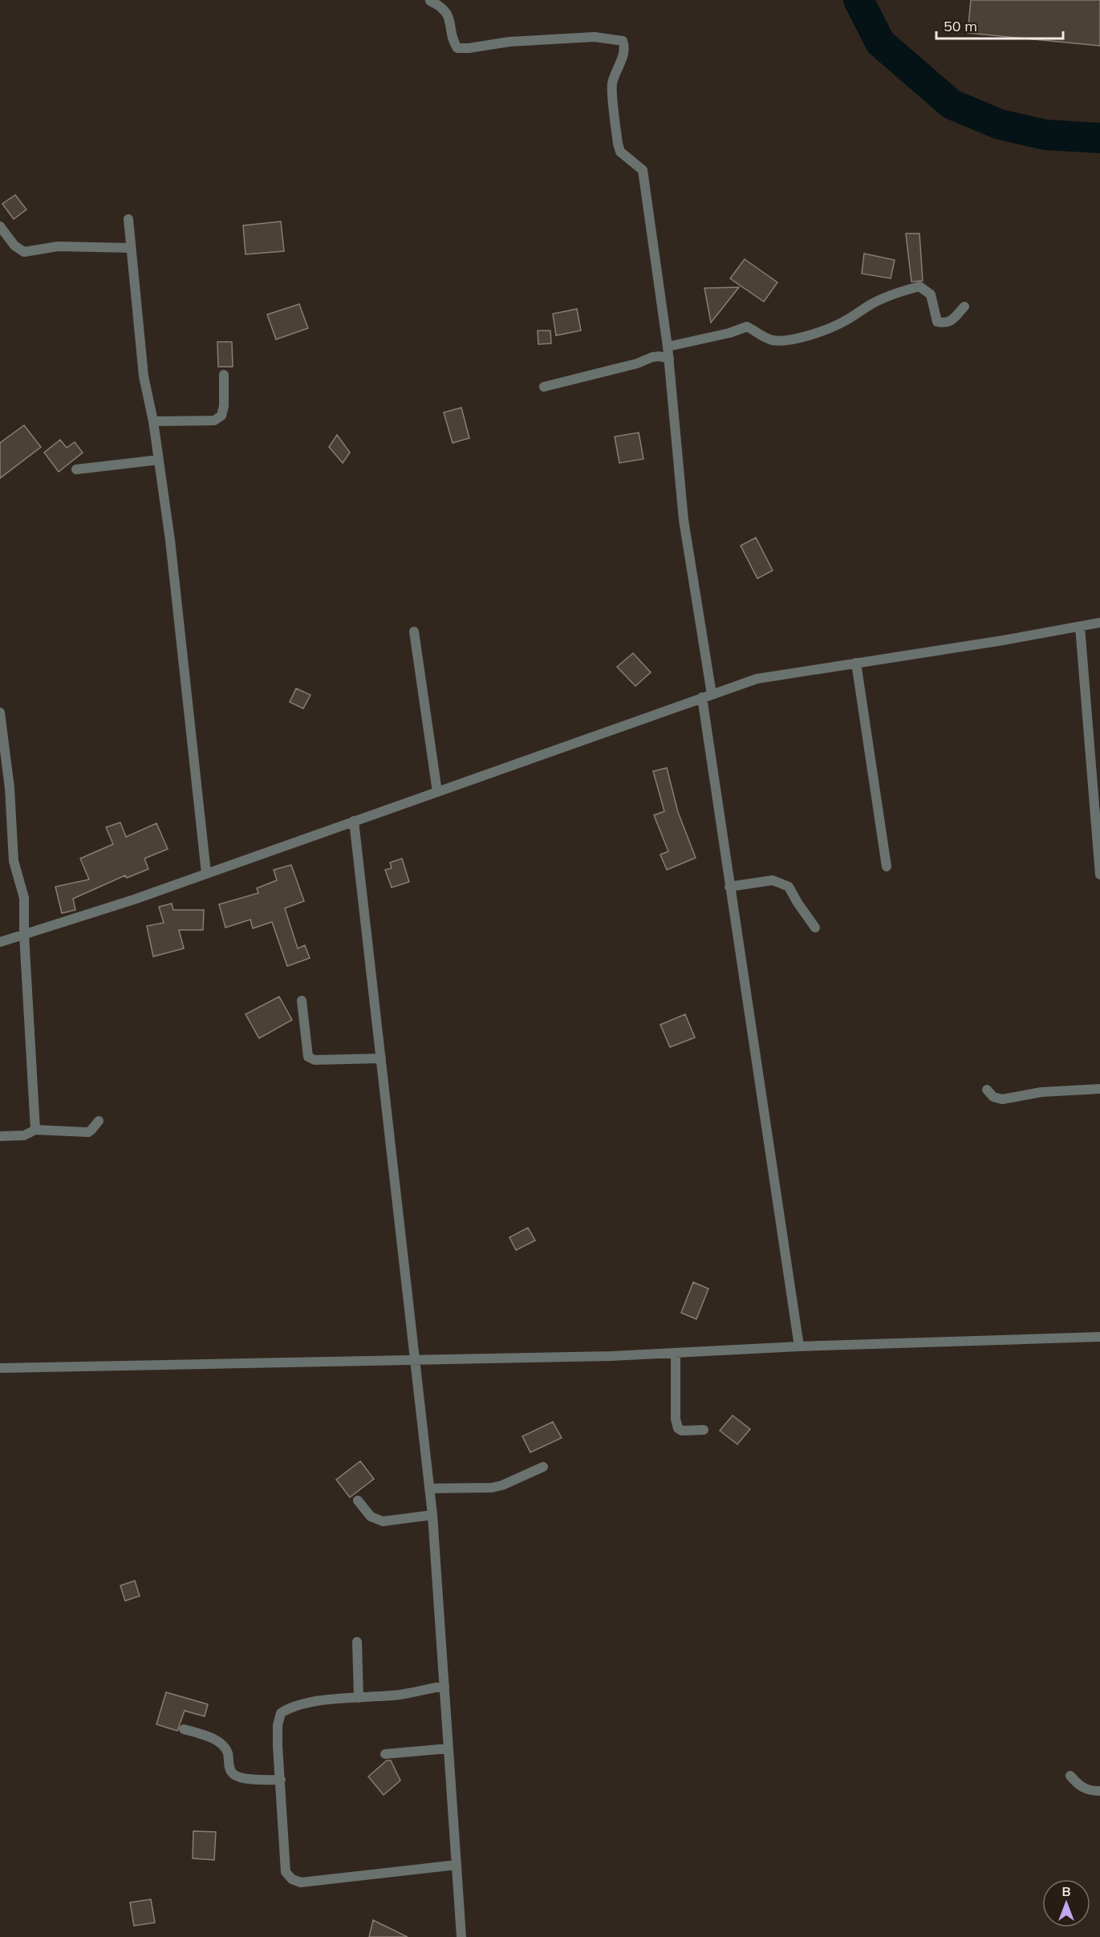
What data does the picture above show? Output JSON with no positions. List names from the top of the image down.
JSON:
{
  "scale_bar": "50 m",
  "north": "top"
}
